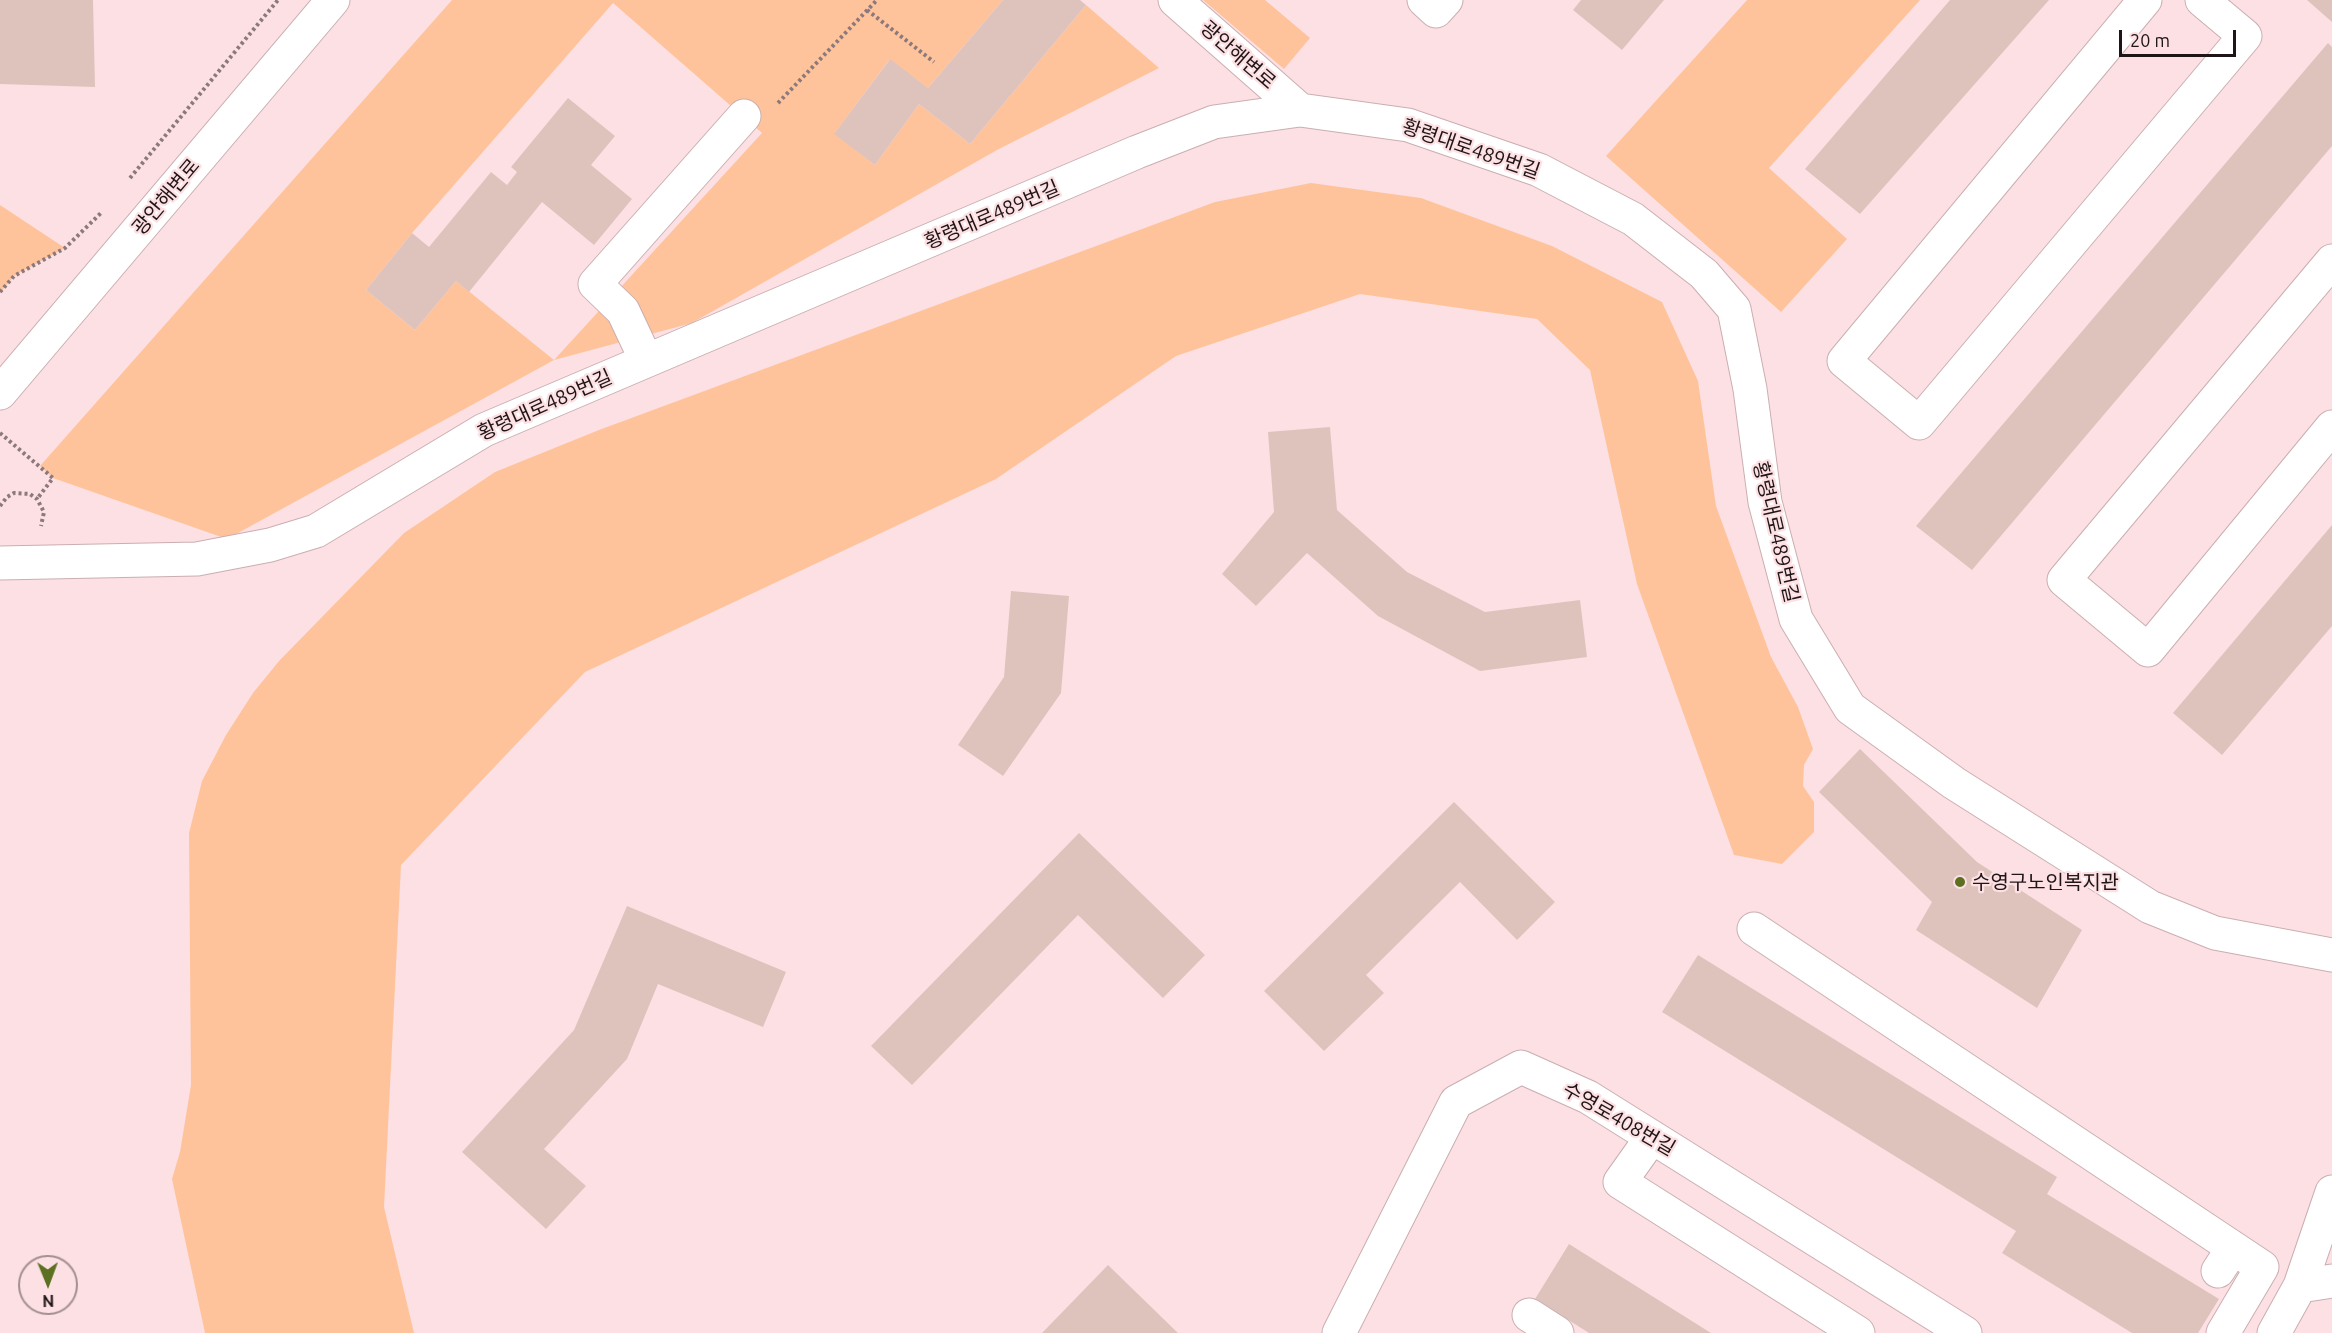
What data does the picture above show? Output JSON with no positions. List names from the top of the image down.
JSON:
{
  "streets": {
    "street": ["광안해변로", "황령대로489번길", "수영로408번길"]
  },
  "crossings": [
    ["광안해변로", "황령대로489번길"]
  ],
  "places": ["수영구노인복지관"],
  "scale_bar": "20 m",
  "north": "bottom"
}
